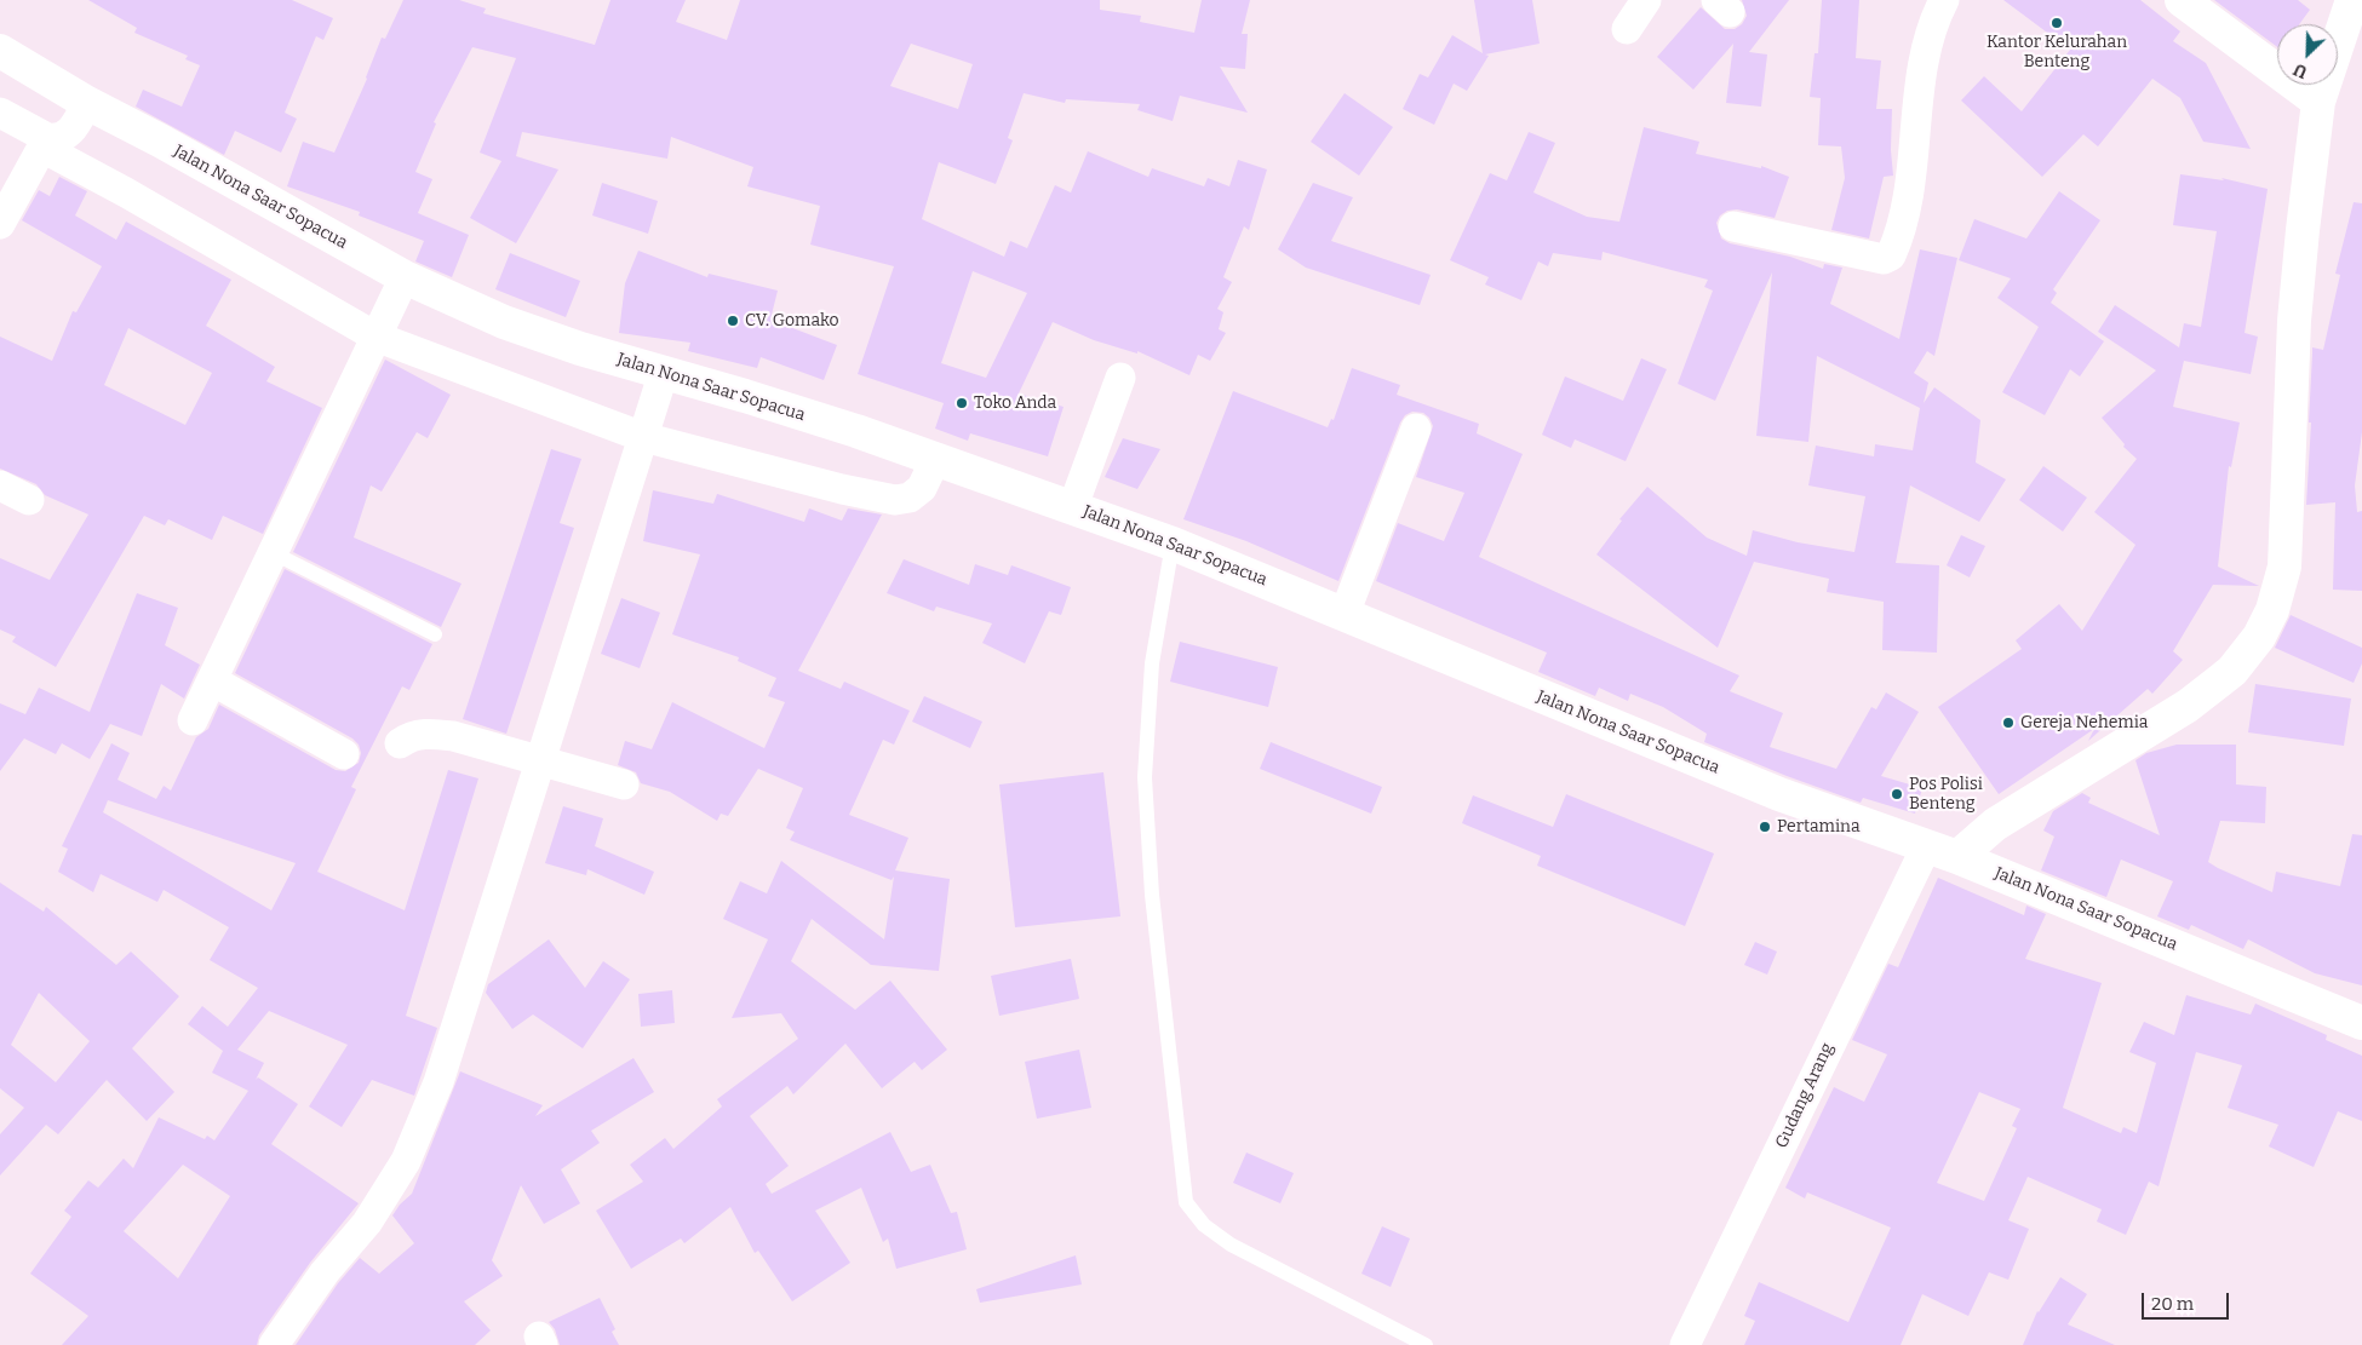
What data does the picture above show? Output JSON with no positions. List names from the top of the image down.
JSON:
{
  "streets": {
    "main road": ["Jalan Nona Saar Sopacua"],
    "street": ["Gudang Arang"]
  },
  "crossings": [
    ["Jalan Nona Saar Sopacua", "Gudang Arang"]
  ],
  "places": [
    "Kantor Kelurahan Benteng",
    "CV. Gomako",
    "Toko Anda",
    "Gereja Nehemia",
    "Pos Polisi Benteng",
    "Pertamina"
  ],
  "scale_bar": "20 m",
  "north": "bottom left"
}
